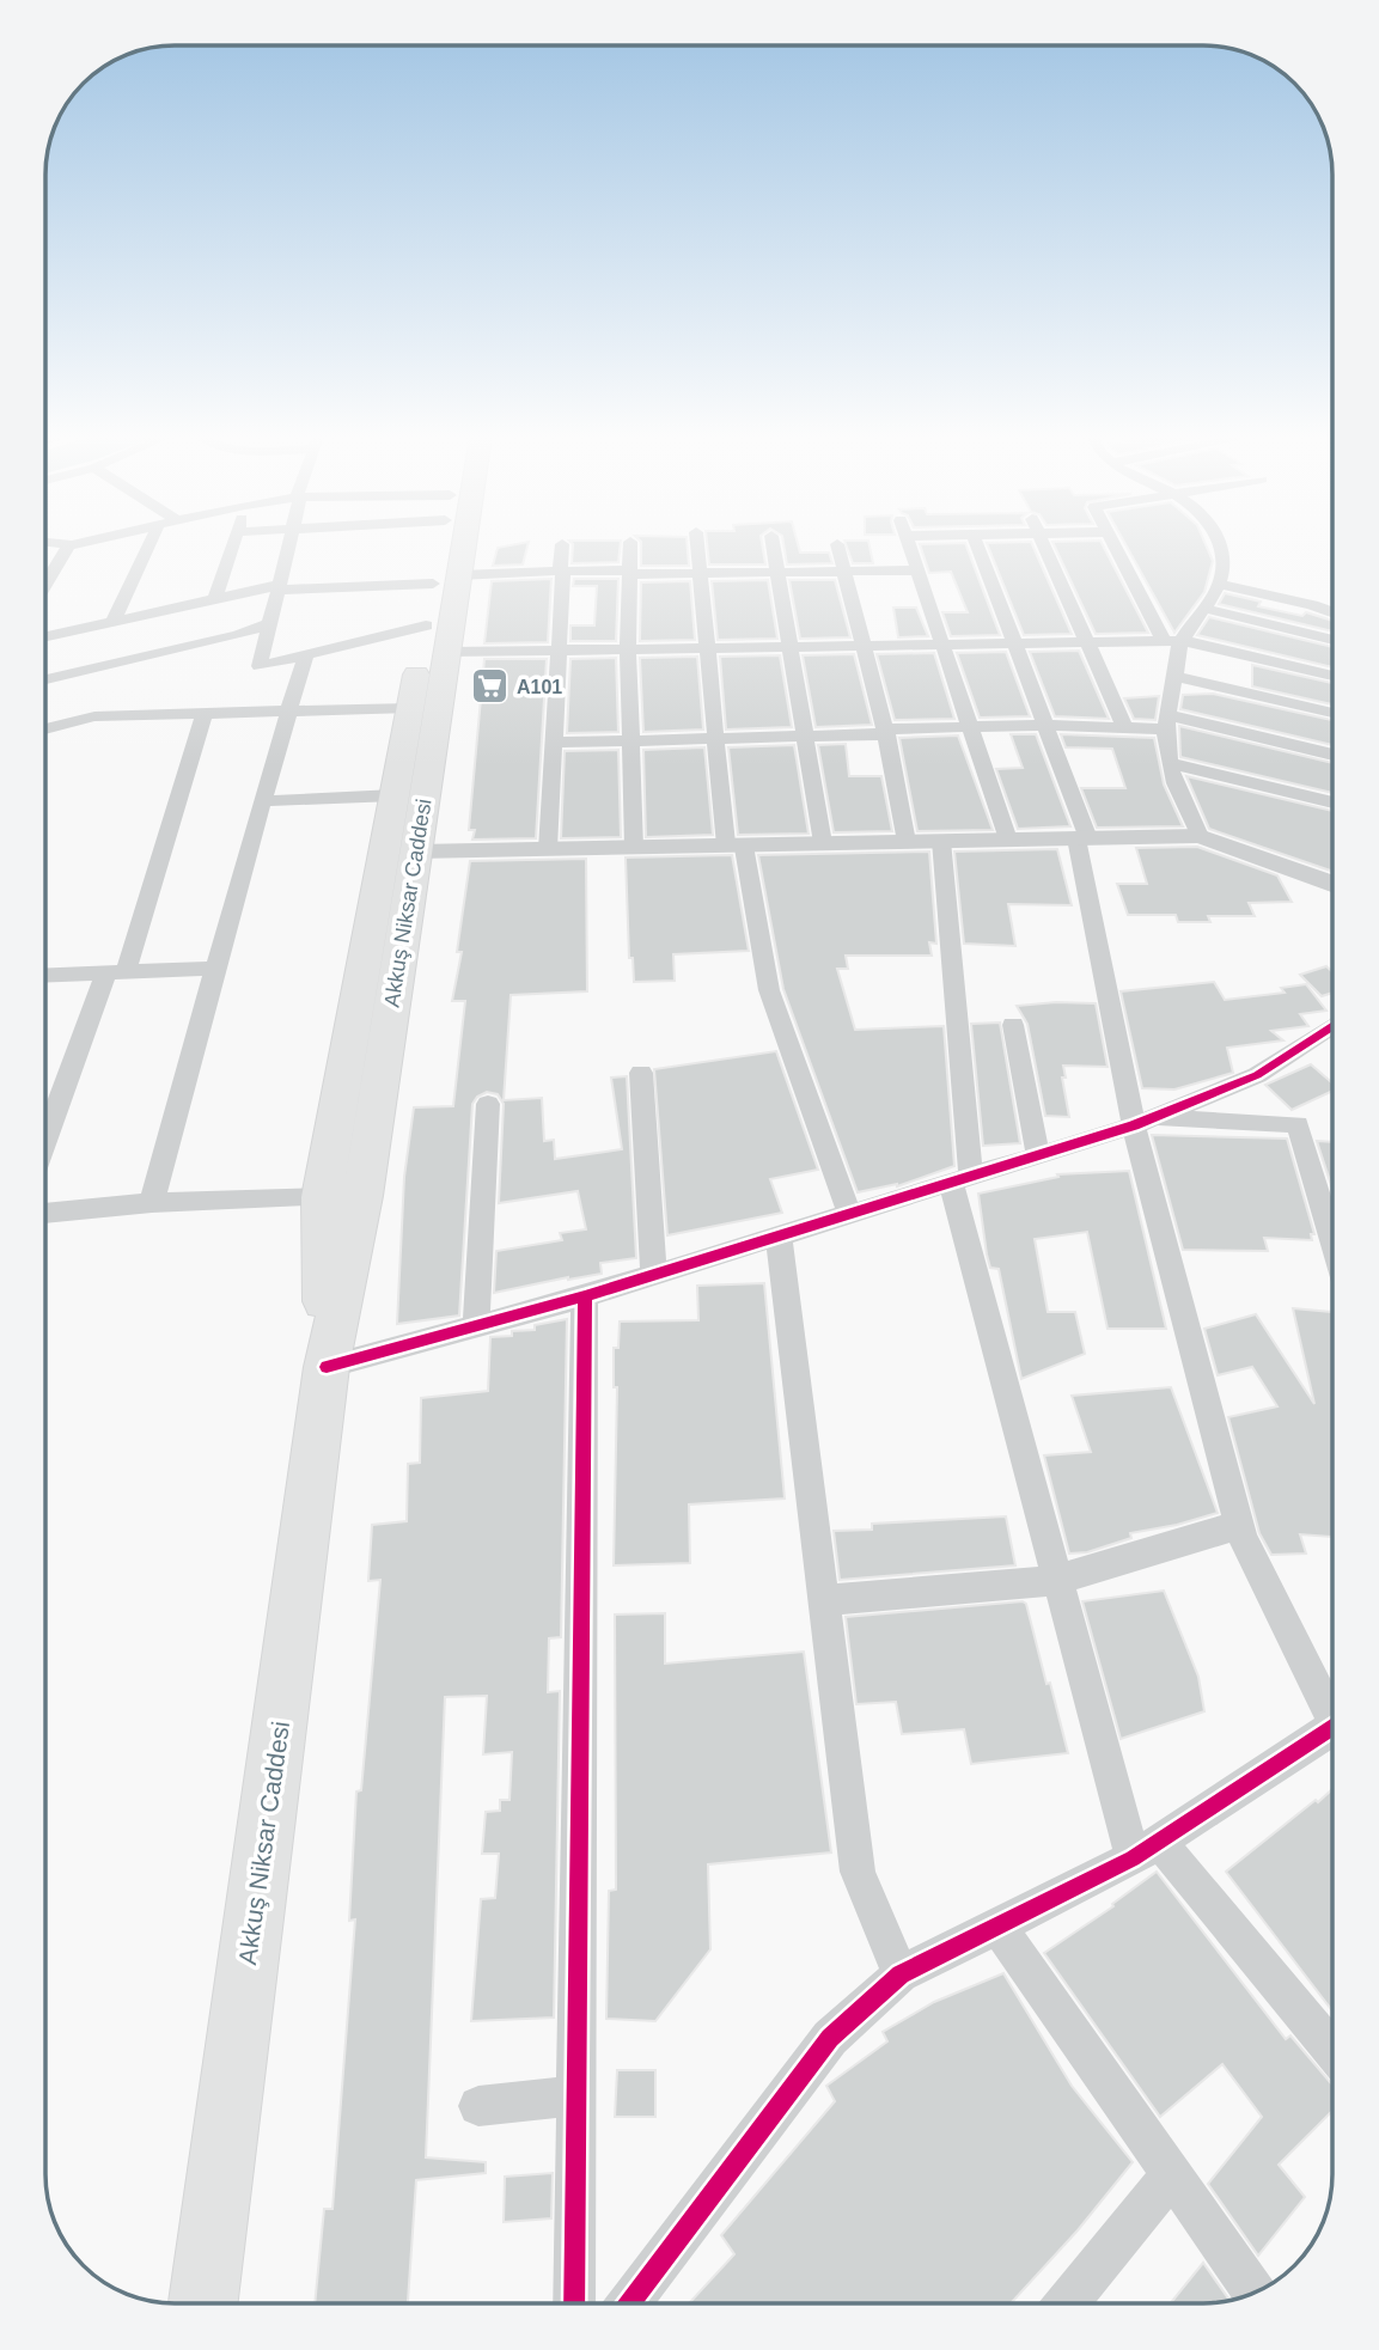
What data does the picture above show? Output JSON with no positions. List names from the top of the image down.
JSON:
{
  "streets": {
    "main road": ["Akkuş Niksar Caddesi"]
  },
  "places": {
    "supermarket": ["A101"]
  }
}
